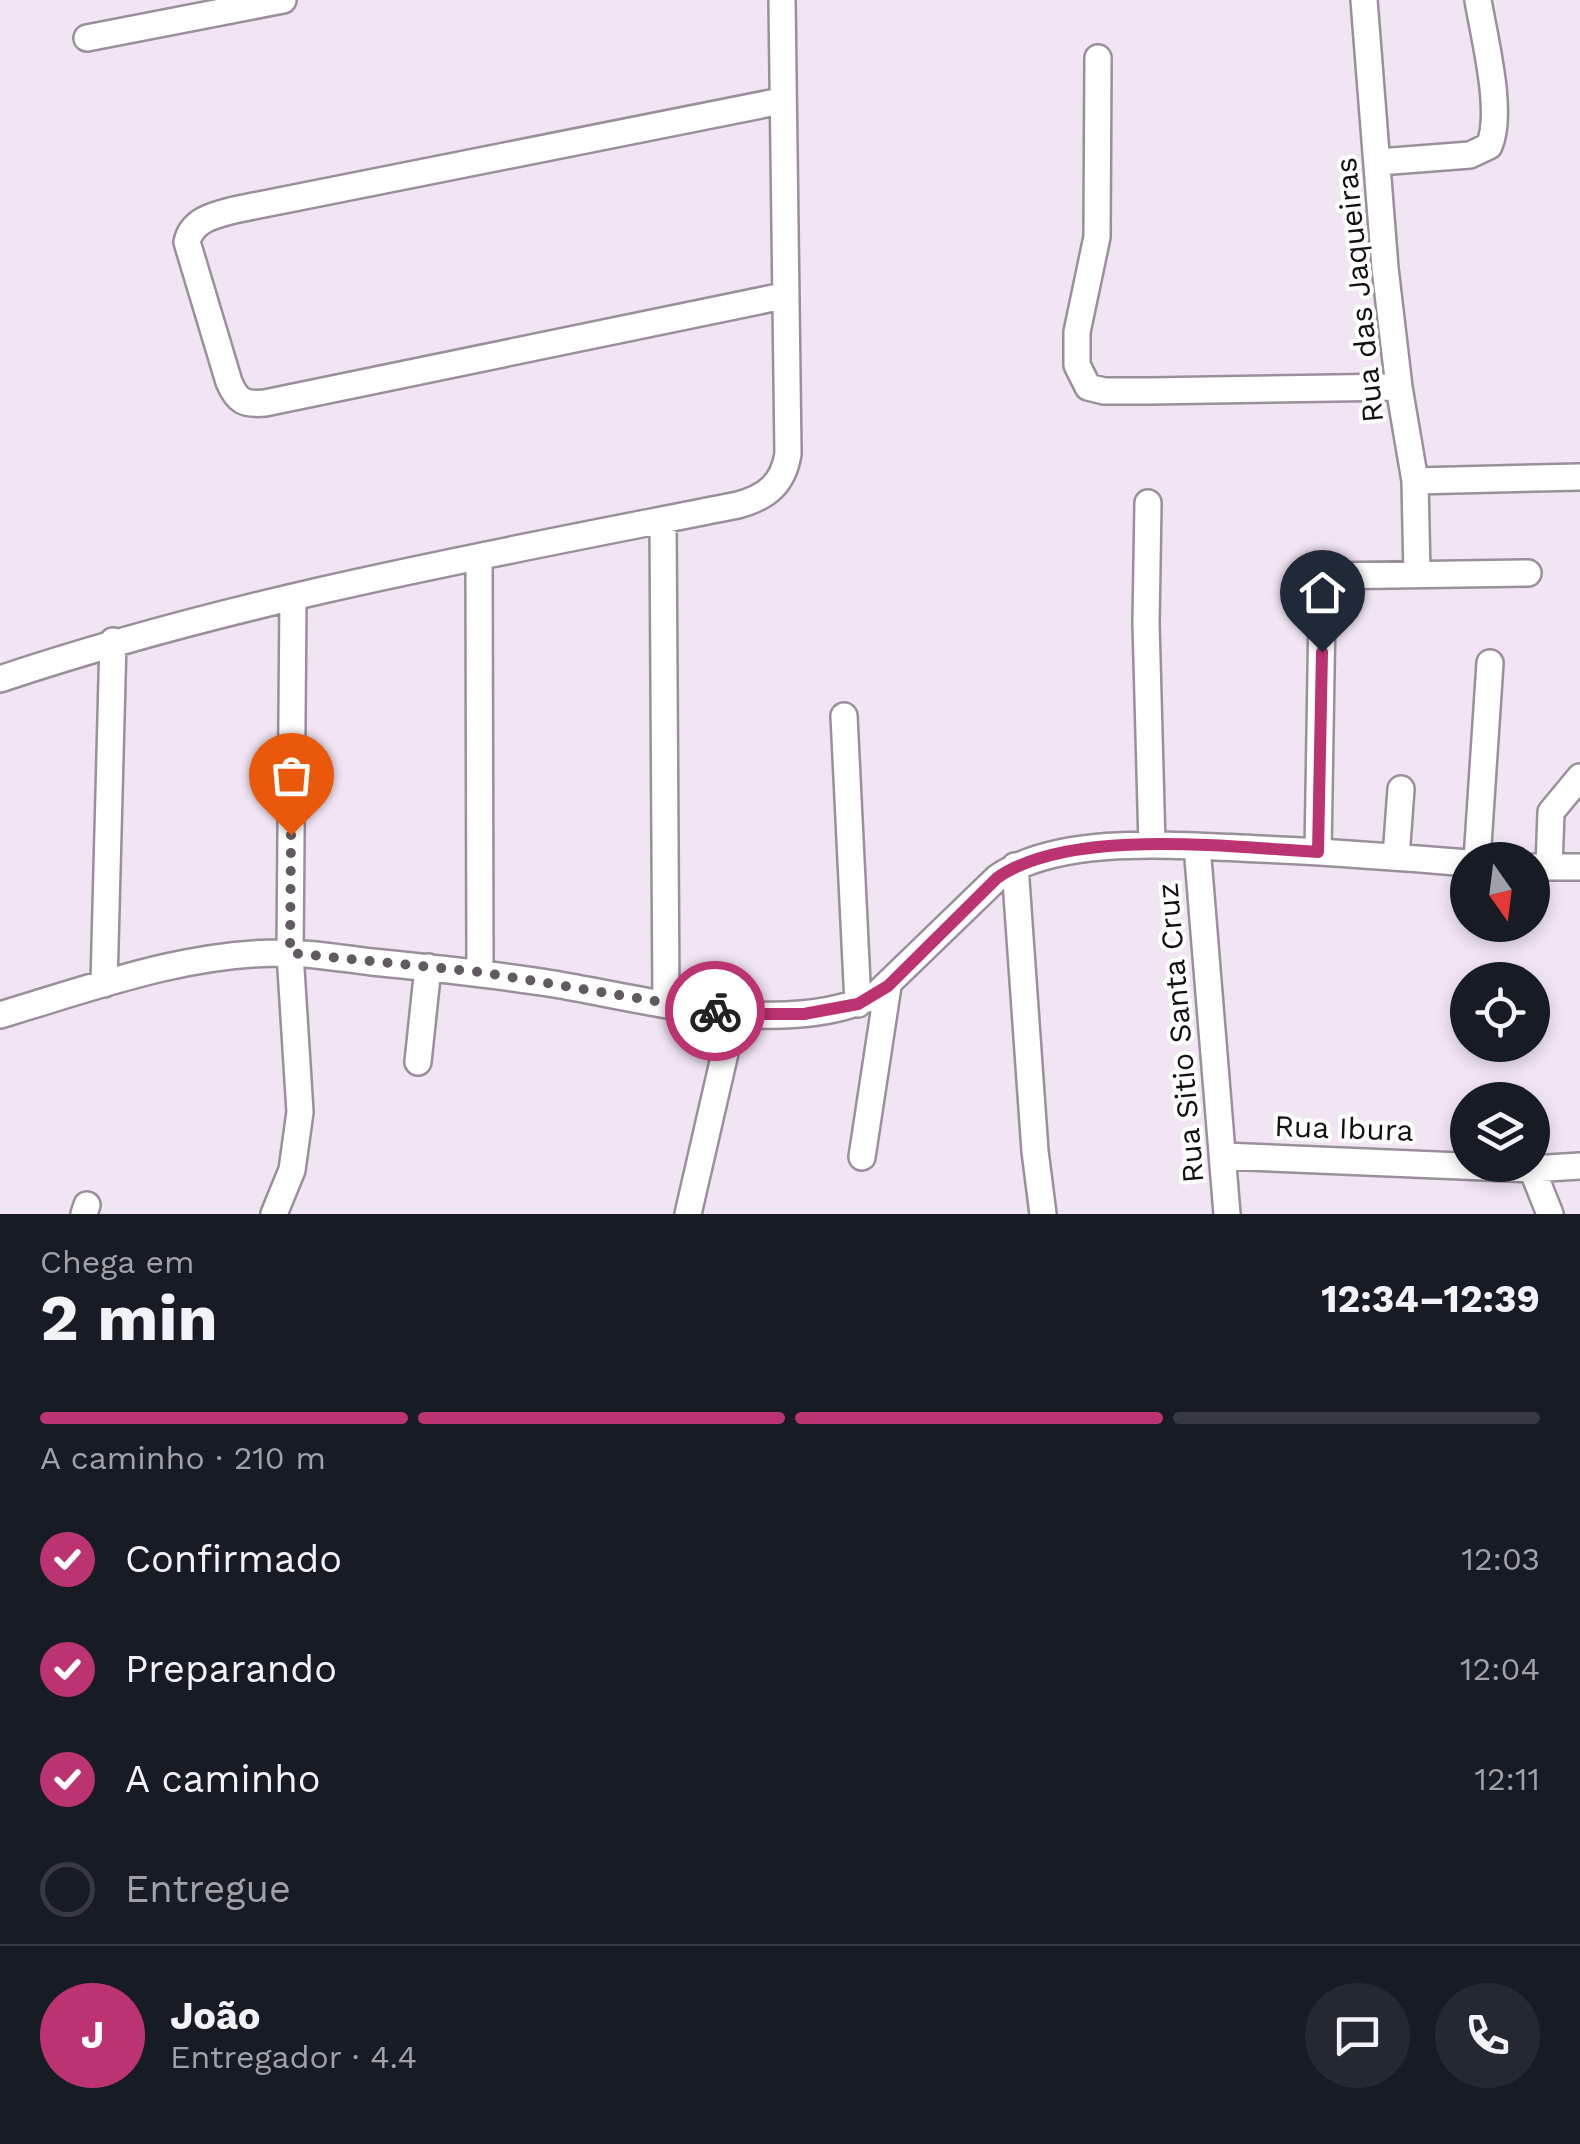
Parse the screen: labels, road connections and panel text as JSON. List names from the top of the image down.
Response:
{
  "streets": {
    "street": ["Rua das Jaqueiras", "Rua Sitio Santa Cruz", "Rua Ibura"]
  },
  "crossings": [
    ["Rua Sitio Santa Cruz", "Rua Ibura"]
  ],
  "north": "bottom",
  "page": {
    "heading": ["2 min", "Chega em", "12:34–12:39"],
    "panel": ["João", "Entregador · 4.4"],
    "bar": "A caminho · 210 m",
    "list": [
      ["Confirmado", "12:03"],
      ["Preparando", "12:04"],
      ["A caminho", "12:11"],
      "Entregue"
    ],
    "round": "J"
  }
}
